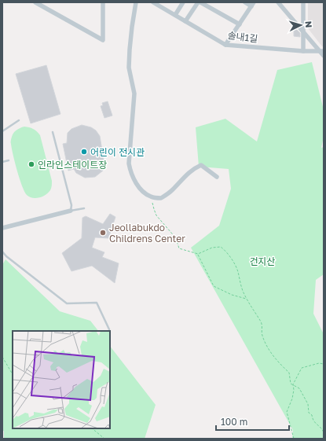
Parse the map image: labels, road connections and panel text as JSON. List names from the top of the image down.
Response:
{
  "streets": {
    "street": ["솔내1길"]
  },
  "parks": ["건지산"],
  "places": ["어린이 전시관", "인라인스테이트장", "Jeollabukdo Childrens Center"],
  "scale_bar": "100 m",
  "north": "right"
}
